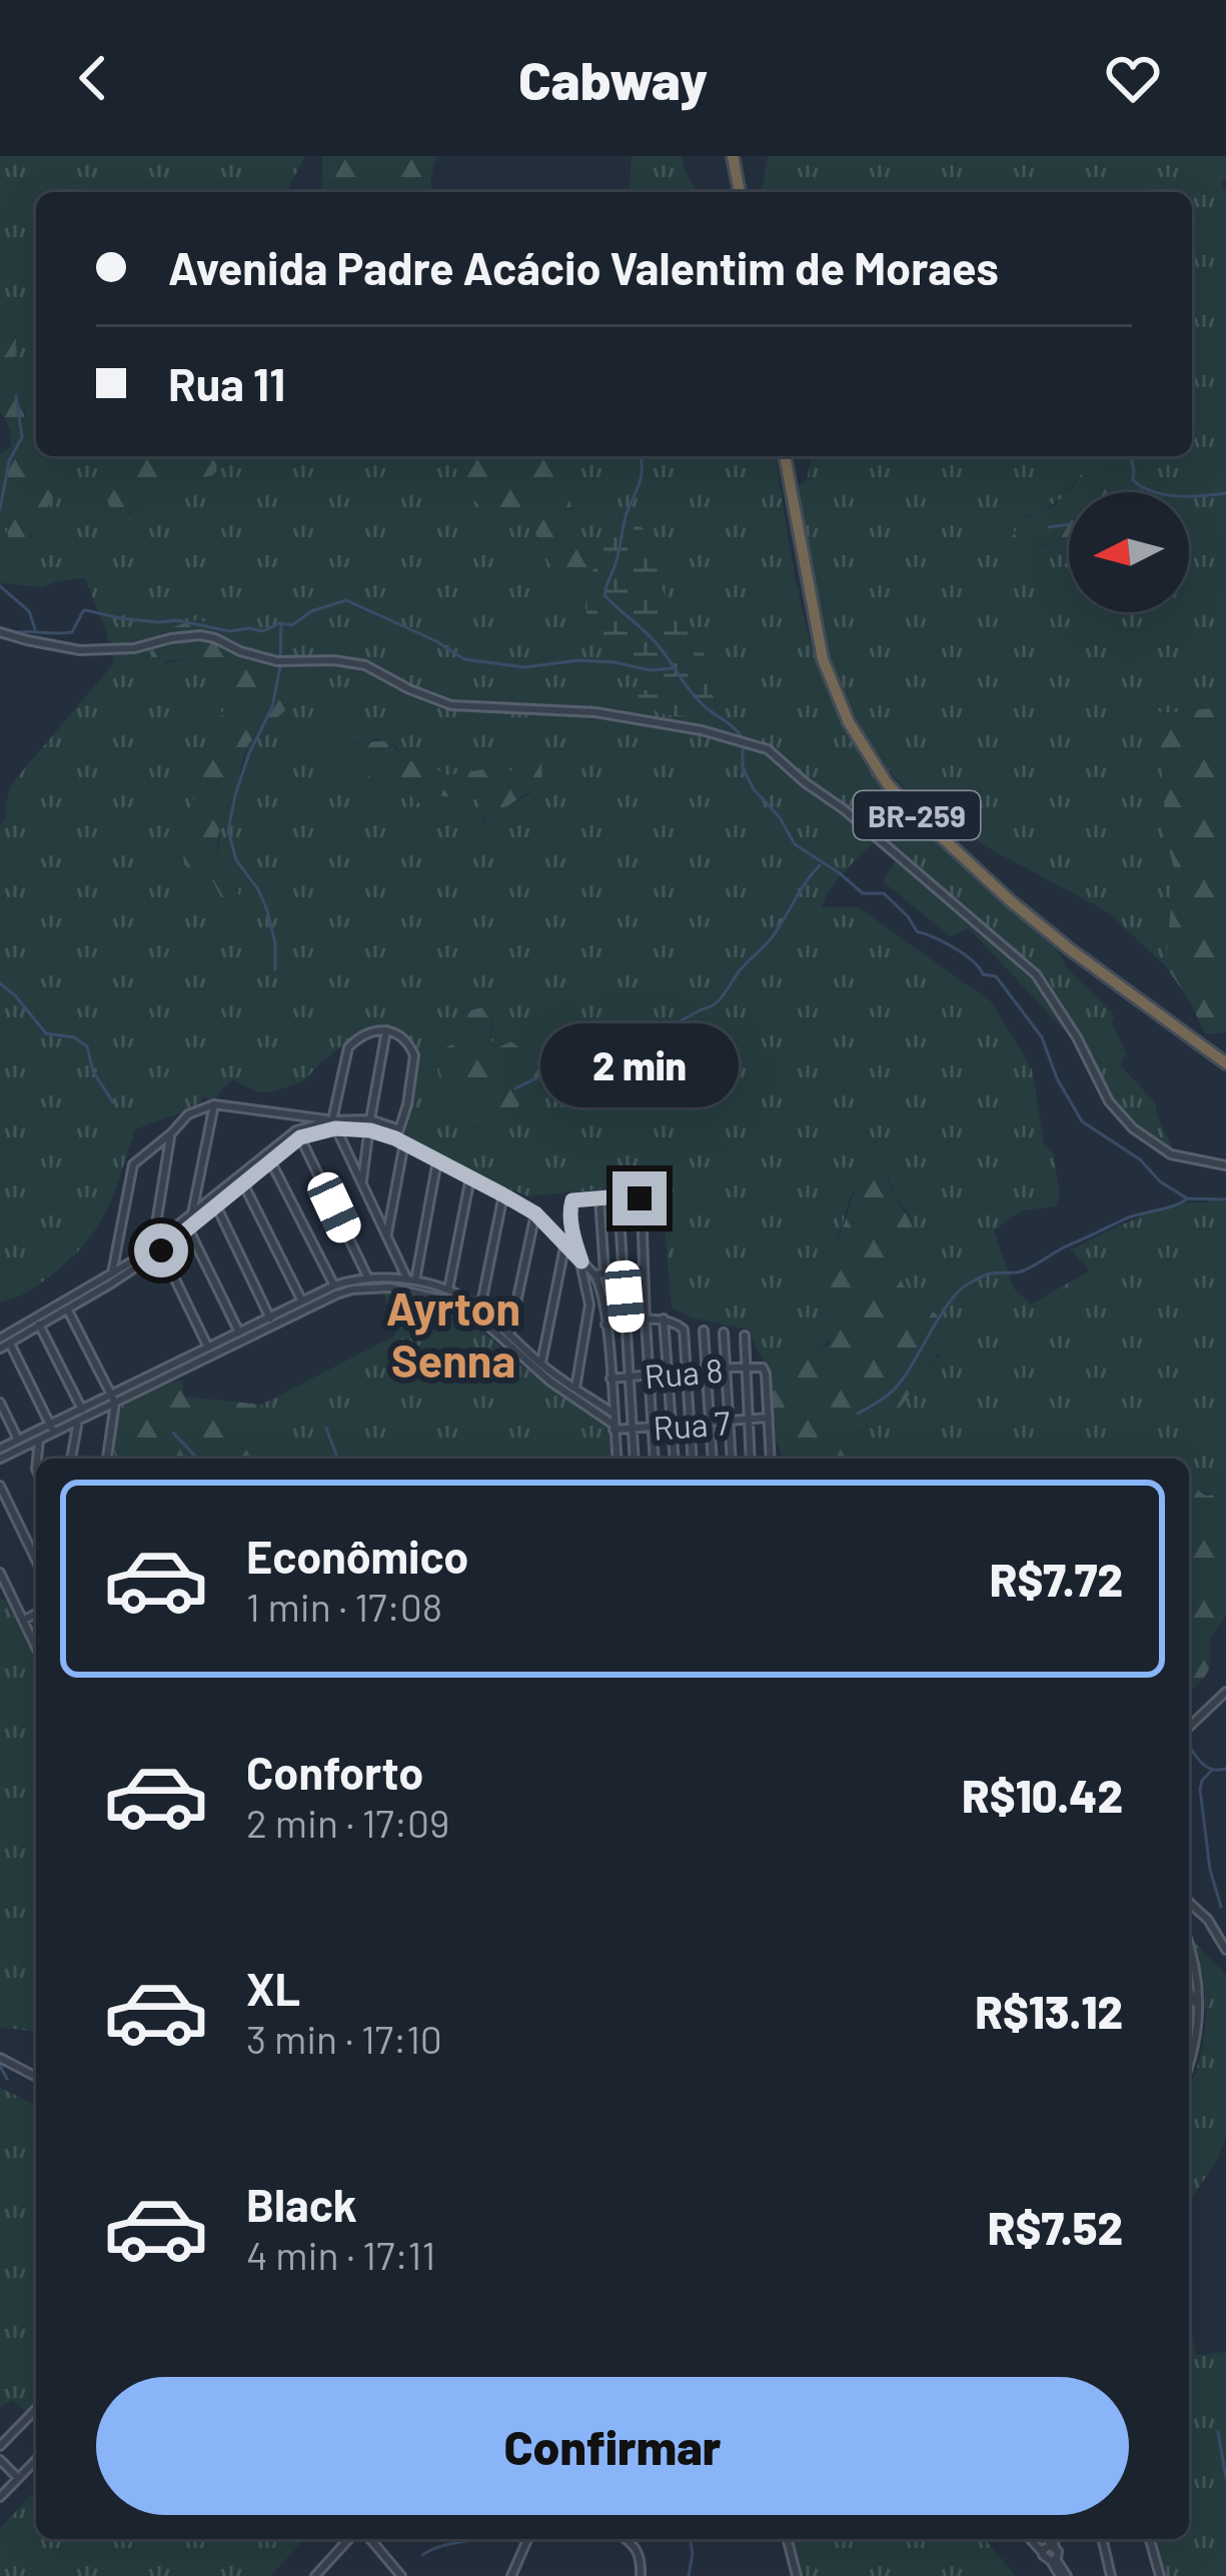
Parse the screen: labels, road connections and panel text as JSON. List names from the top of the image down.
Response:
{
  "streets": {
    "highway": ["BR-259"],
    "street": ["Rua 8", "Rua 7"]
  },
  "crossings": [
    ["Rua 8", "Rua 7"]
  ],
  "districts": ["Ayrton Senna"],
  "north": "left",
  "page": {
    "header": "Cabway",
    "banner": ["Avenida Padre Acácio Valentim de Moraes", "Rua 11"],
    "bubble": "2 min",
    "list": [
      {
        "name": "Econômico",
        "note": "1 min · 17:08",
        "value": "R$7.72"
      },
      {
        "name": "Conforto",
        "note": "2 min · 17:09",
        "value": "R$10.42"
      },
      {
        "name": "XL",
        "note": "3 min · 17:10",
        "value": "R$13.12"
      },
      {
        "name": "Black",
        "note": "4 min · 17:11",
        "value": "R$7.52"
      }
    ],
    "buttons": "Confirmar"
  }
}
